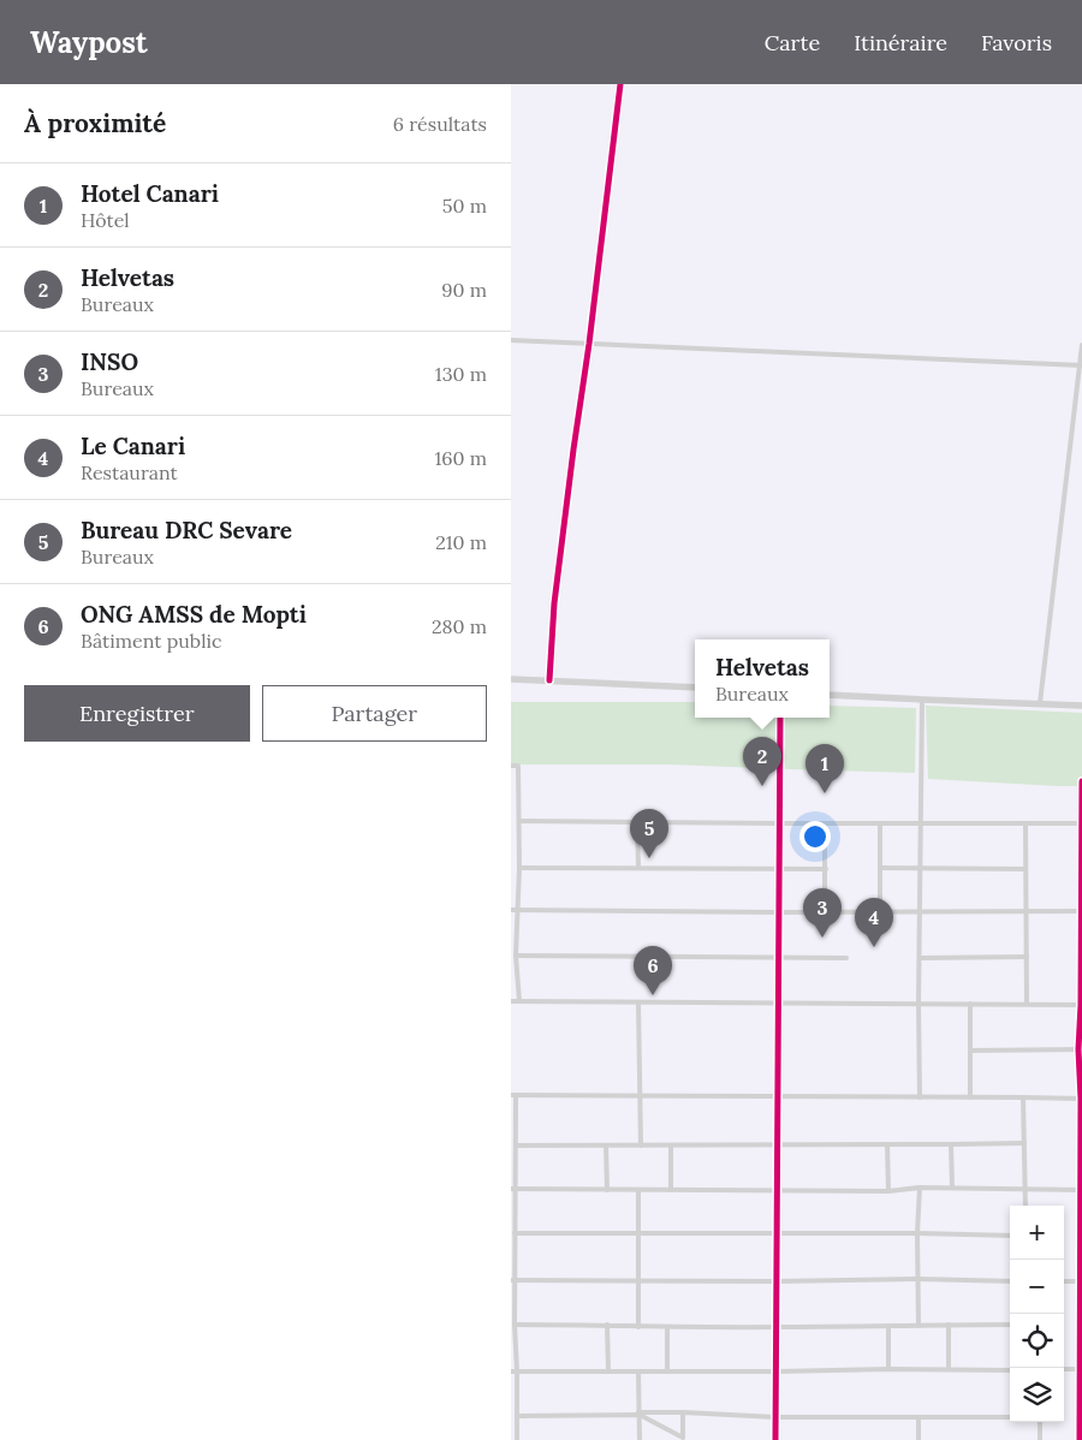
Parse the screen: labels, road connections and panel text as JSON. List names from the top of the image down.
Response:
{
  "page": {
    "header": "Waypost",
    "nav": ["Carte", "Itinéraire", "Favoris"],
    "heading": ["À proximité", "6 résultats"],
    "list": [
      {
        "mark": "1",
        "name": "Hotel Canari",
        "note": "Hôtel",
        "value": "50 m"
      },
      {
        "mark": "2",
        "name": "Helvetas",
        "note": "Bureaux",
        "value": "90 m"
      },
      {
        "mark": "3",
        "name": "INSO",
        "note": "Bureaux",
        "value": "130 m"
      },
      {
        "mark": "4",
        "name": "Le Canari",
        "note": "Restaurant",
        "value": "160 m"
      },
      {
        "mark": "5",
        "name": "Bureau DRC Sevare",
        "note": "Bureaux",
        "value": "210 m"
      },
      {
        "mark": "6",
        "name": "ONG AMSS de Mopti",
        "note": "Bâtiment public",
        "value": "280 m"
      }
    ],
    "popup": ["Helvetas", "Bureaux"],
    "buttons": ["Enregistrer", "Partager"],
    "pins": [
      "2",
      "1",
      "5",
      "3",
      "4",
      "6"
    ],
    "map_buttons": ["+", "−"]
  }
}
